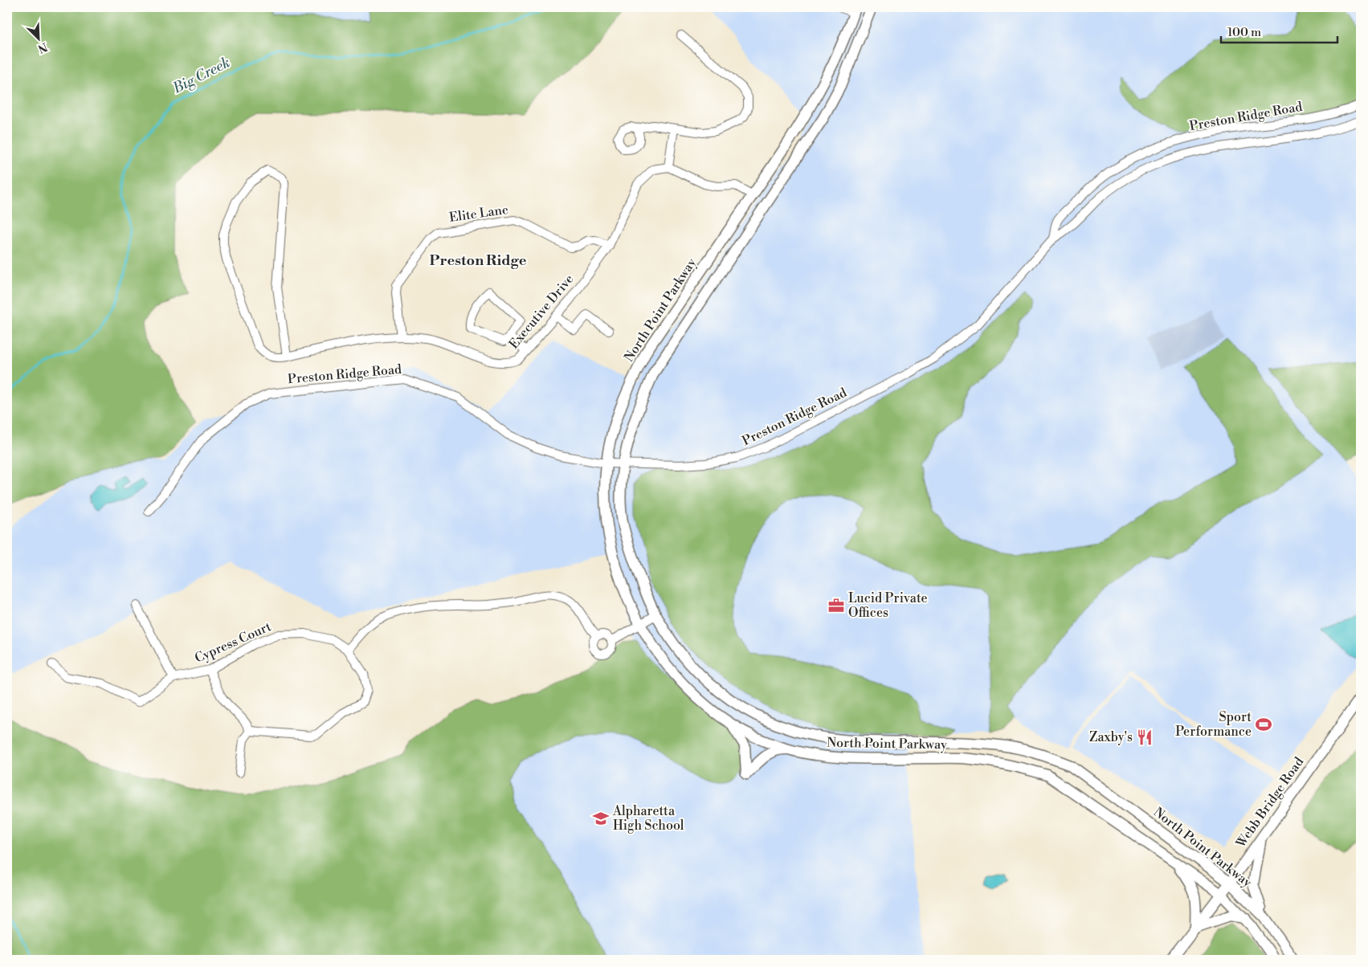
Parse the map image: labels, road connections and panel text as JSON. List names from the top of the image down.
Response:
{
  "streets": {
    "street": [
      "Preston Ridge Road",
      "Elite Lane",
      "North Point Parkway",
      "Executive Drive",
      "Cypress Court",
      "Webb Bridge Road"
    ]
  },
  "crossings": [
    ["Preston Ridge Road", "North Point Parkway"],
    ["Elite Lane", "Executive Drive"],
    ["North Point Parkway", "Webb Bridge Road"]
  ],
  "districts": ["Preston Ridge"],
  "water": ["Big Creek"],
  "places": {
    "office": ["Lucid Private Offices"],
    "sports": ["Sport Performance"],
    "restaurant": ["Zaxby's"],
    "school or university": ["Alpharetta High School"]
  },
  "scale_bar": "100 m",
  "north": "bottom right"
}
